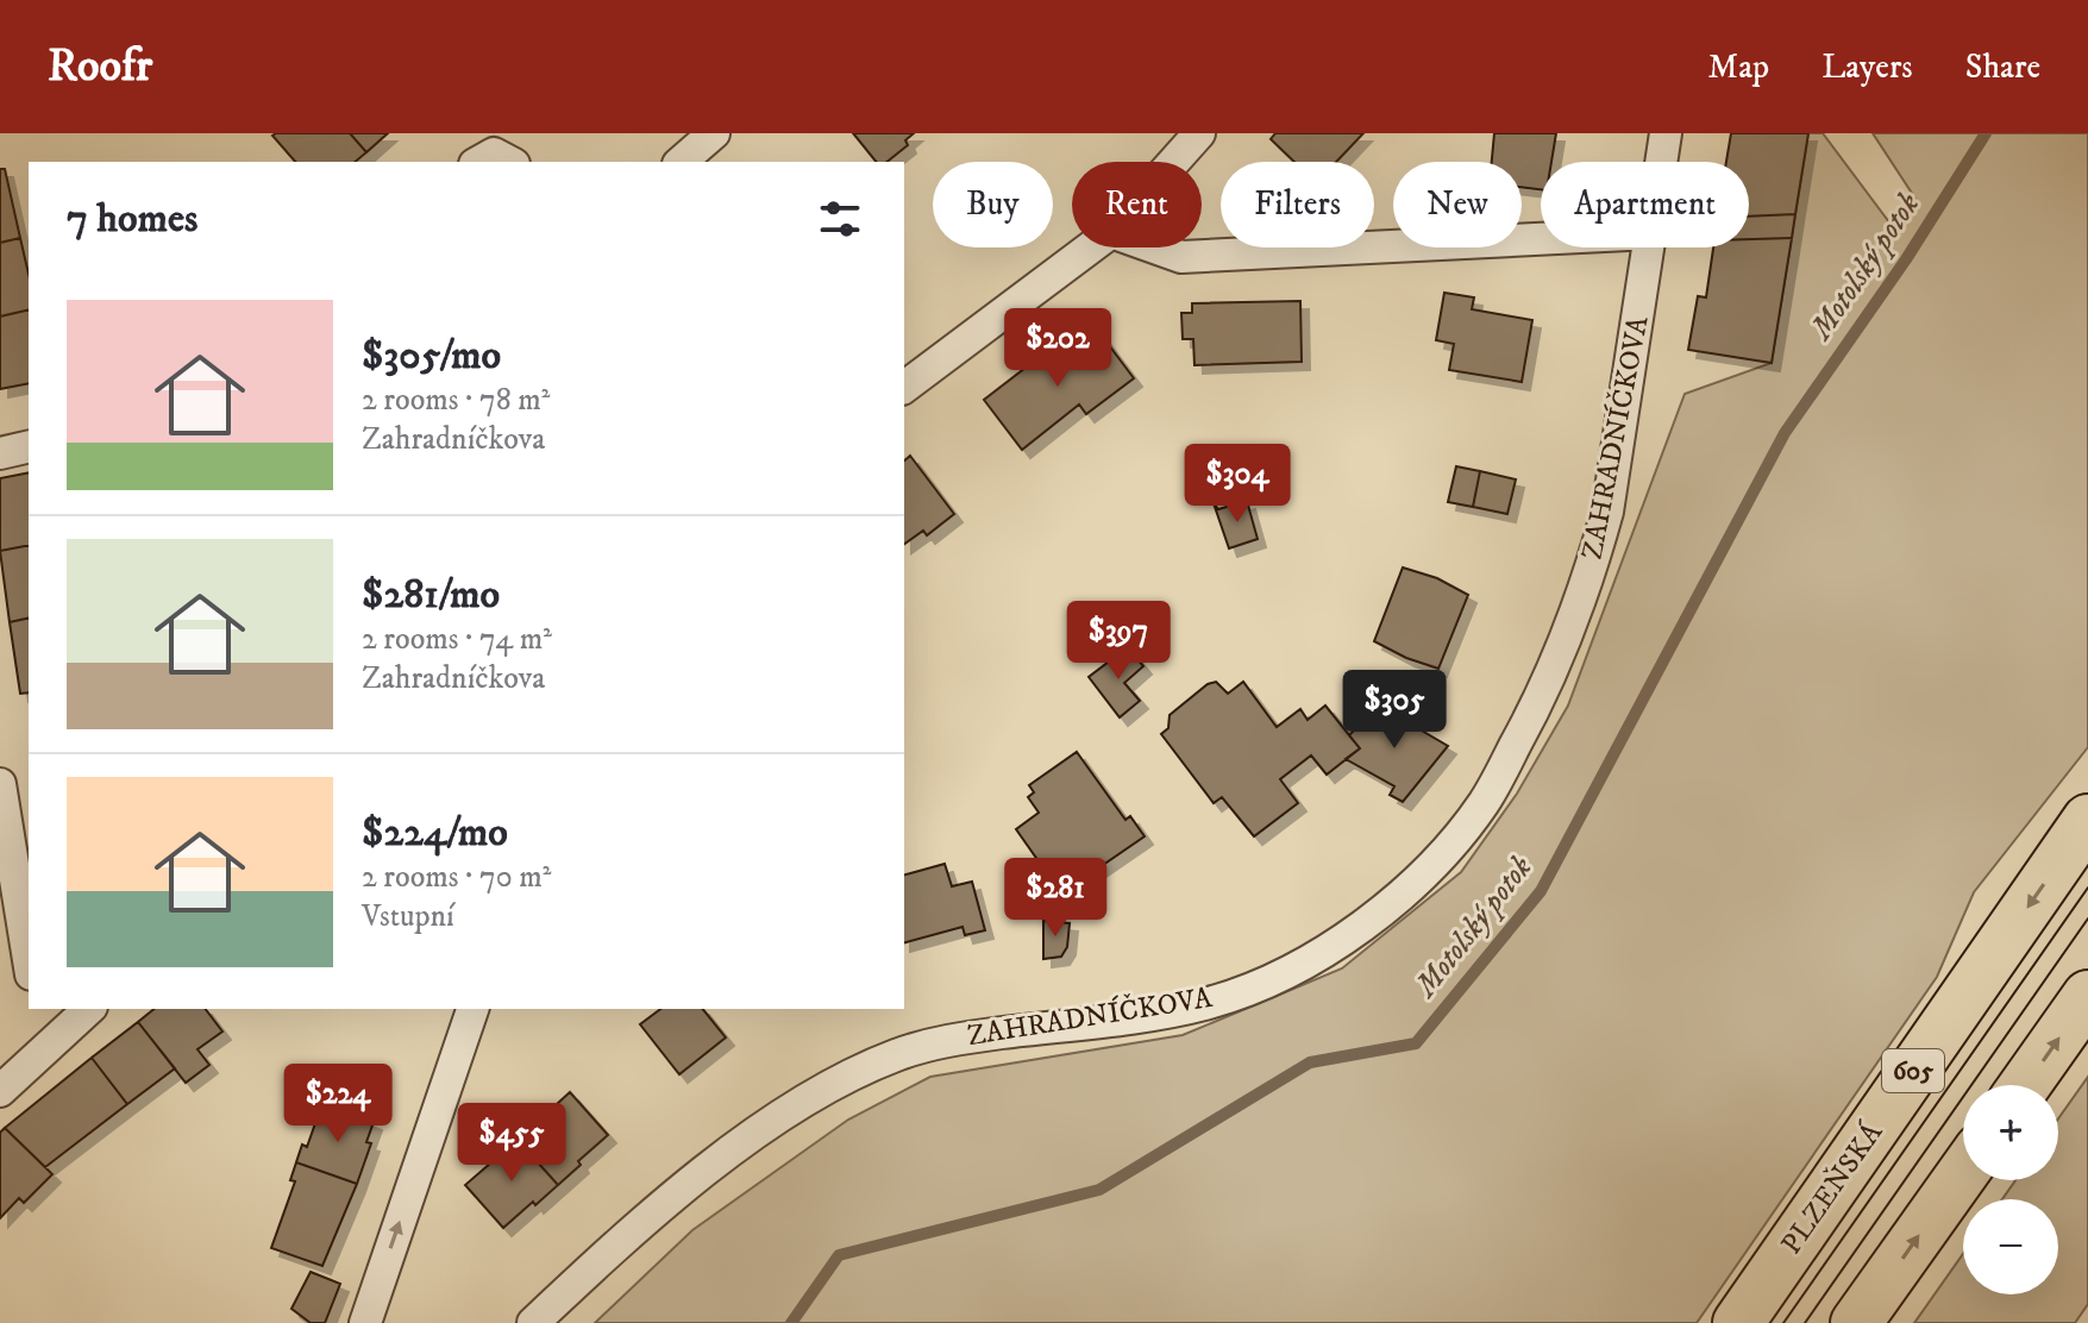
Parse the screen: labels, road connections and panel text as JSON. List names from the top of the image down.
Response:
{
  "streets": {
    "main road": ["605", "PLZEŇSKÁ"],
    "street": ["ZAHRADNÍČKOVA"]
  },
  "water": ["Motolský potok"],
  "page": {
    "header": "Roofr",
    "nav": ["Map", "Layers", "Share"],
    "chip": [
      "Buy",
      "Rent",
      "Filters",
      "New",
      "Apartment"
    ],
    "heading": "7 homes",
    "list": [
      {
        "name": "$305/mo",
        "note": "2 rooms · 78 m² · Zahradníčkova"
      },
      {
        "name": "$281/mo",
        "note": "2 rooms · 74 m² · Zahradníčkova"
      },
      {
        "name": "$224/mo",
        "note": "2 rooms · 70 m² · Vstupní"
      }
    ],
    "price": [
      "$202",
      "$304",
      "$397",
      "$305",
      "$281",
      "$224",
      "$455"
    ],
    "map_buttons": ["+", "−"]
  }
}
